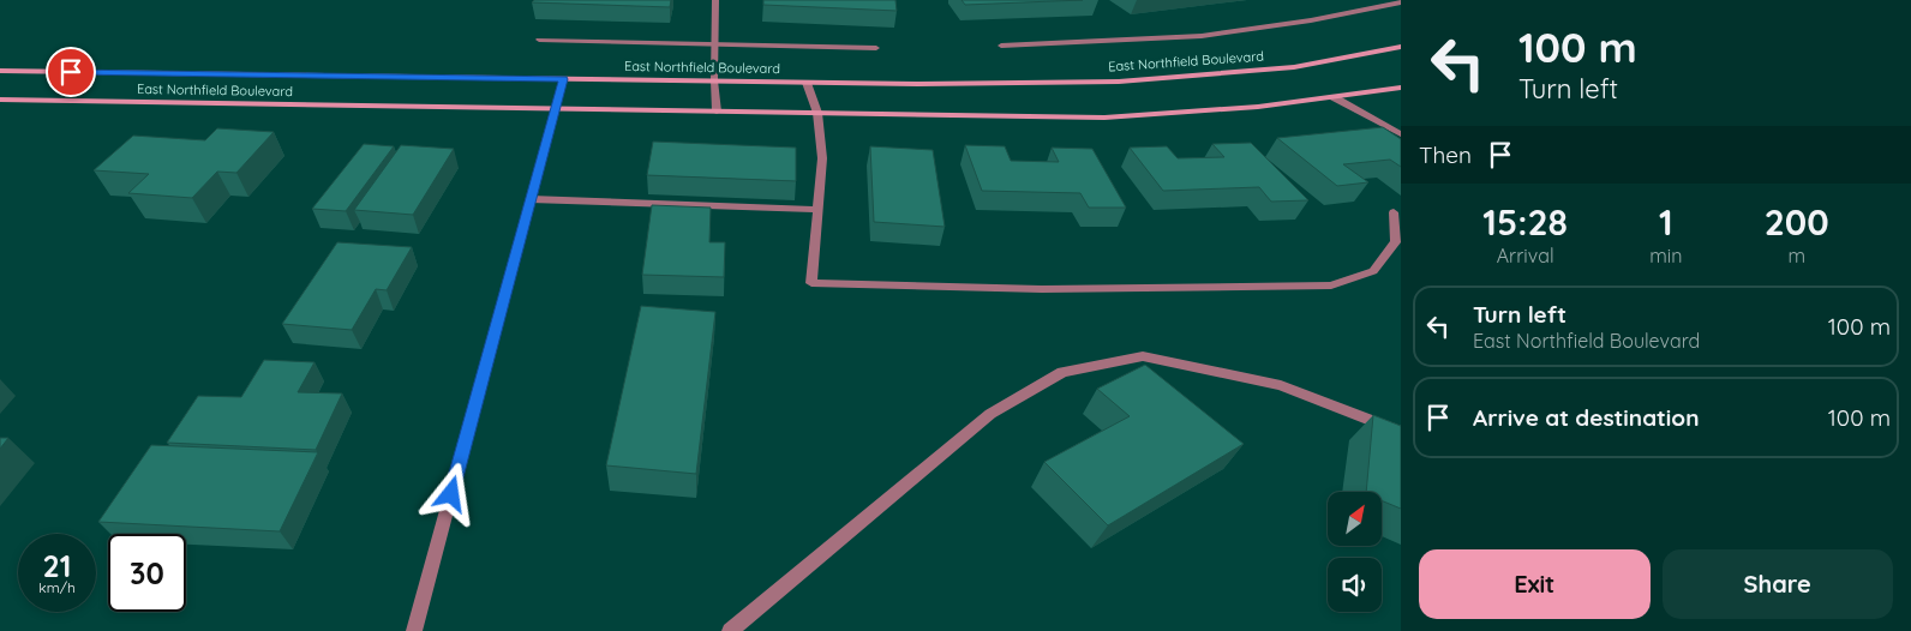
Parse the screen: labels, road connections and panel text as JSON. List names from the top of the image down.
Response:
{
  "streets": {
    "main road": ["East Northfield Boulevard"]
  },
  "north": "top right",
  "page": {
    "turn": ["100 m", "Turn left"],
    "then": "Then",
    "eta": [
      "15:28",
      "Arrival",
      "1",
      "min",
      "200",
      "m"
    ],
    "list": [
      {
        "name": "Turn left",
        "note": "East Northfield Boulevard",
        "value": "100 m"
      },
      {
        "name": "Arrive at destination",
        "value": "100 m"
      }
    ],
    "speed": "21 km/h",
    "limit": "30",
    "buttons": ["Exit", "Share"]
  }
}
